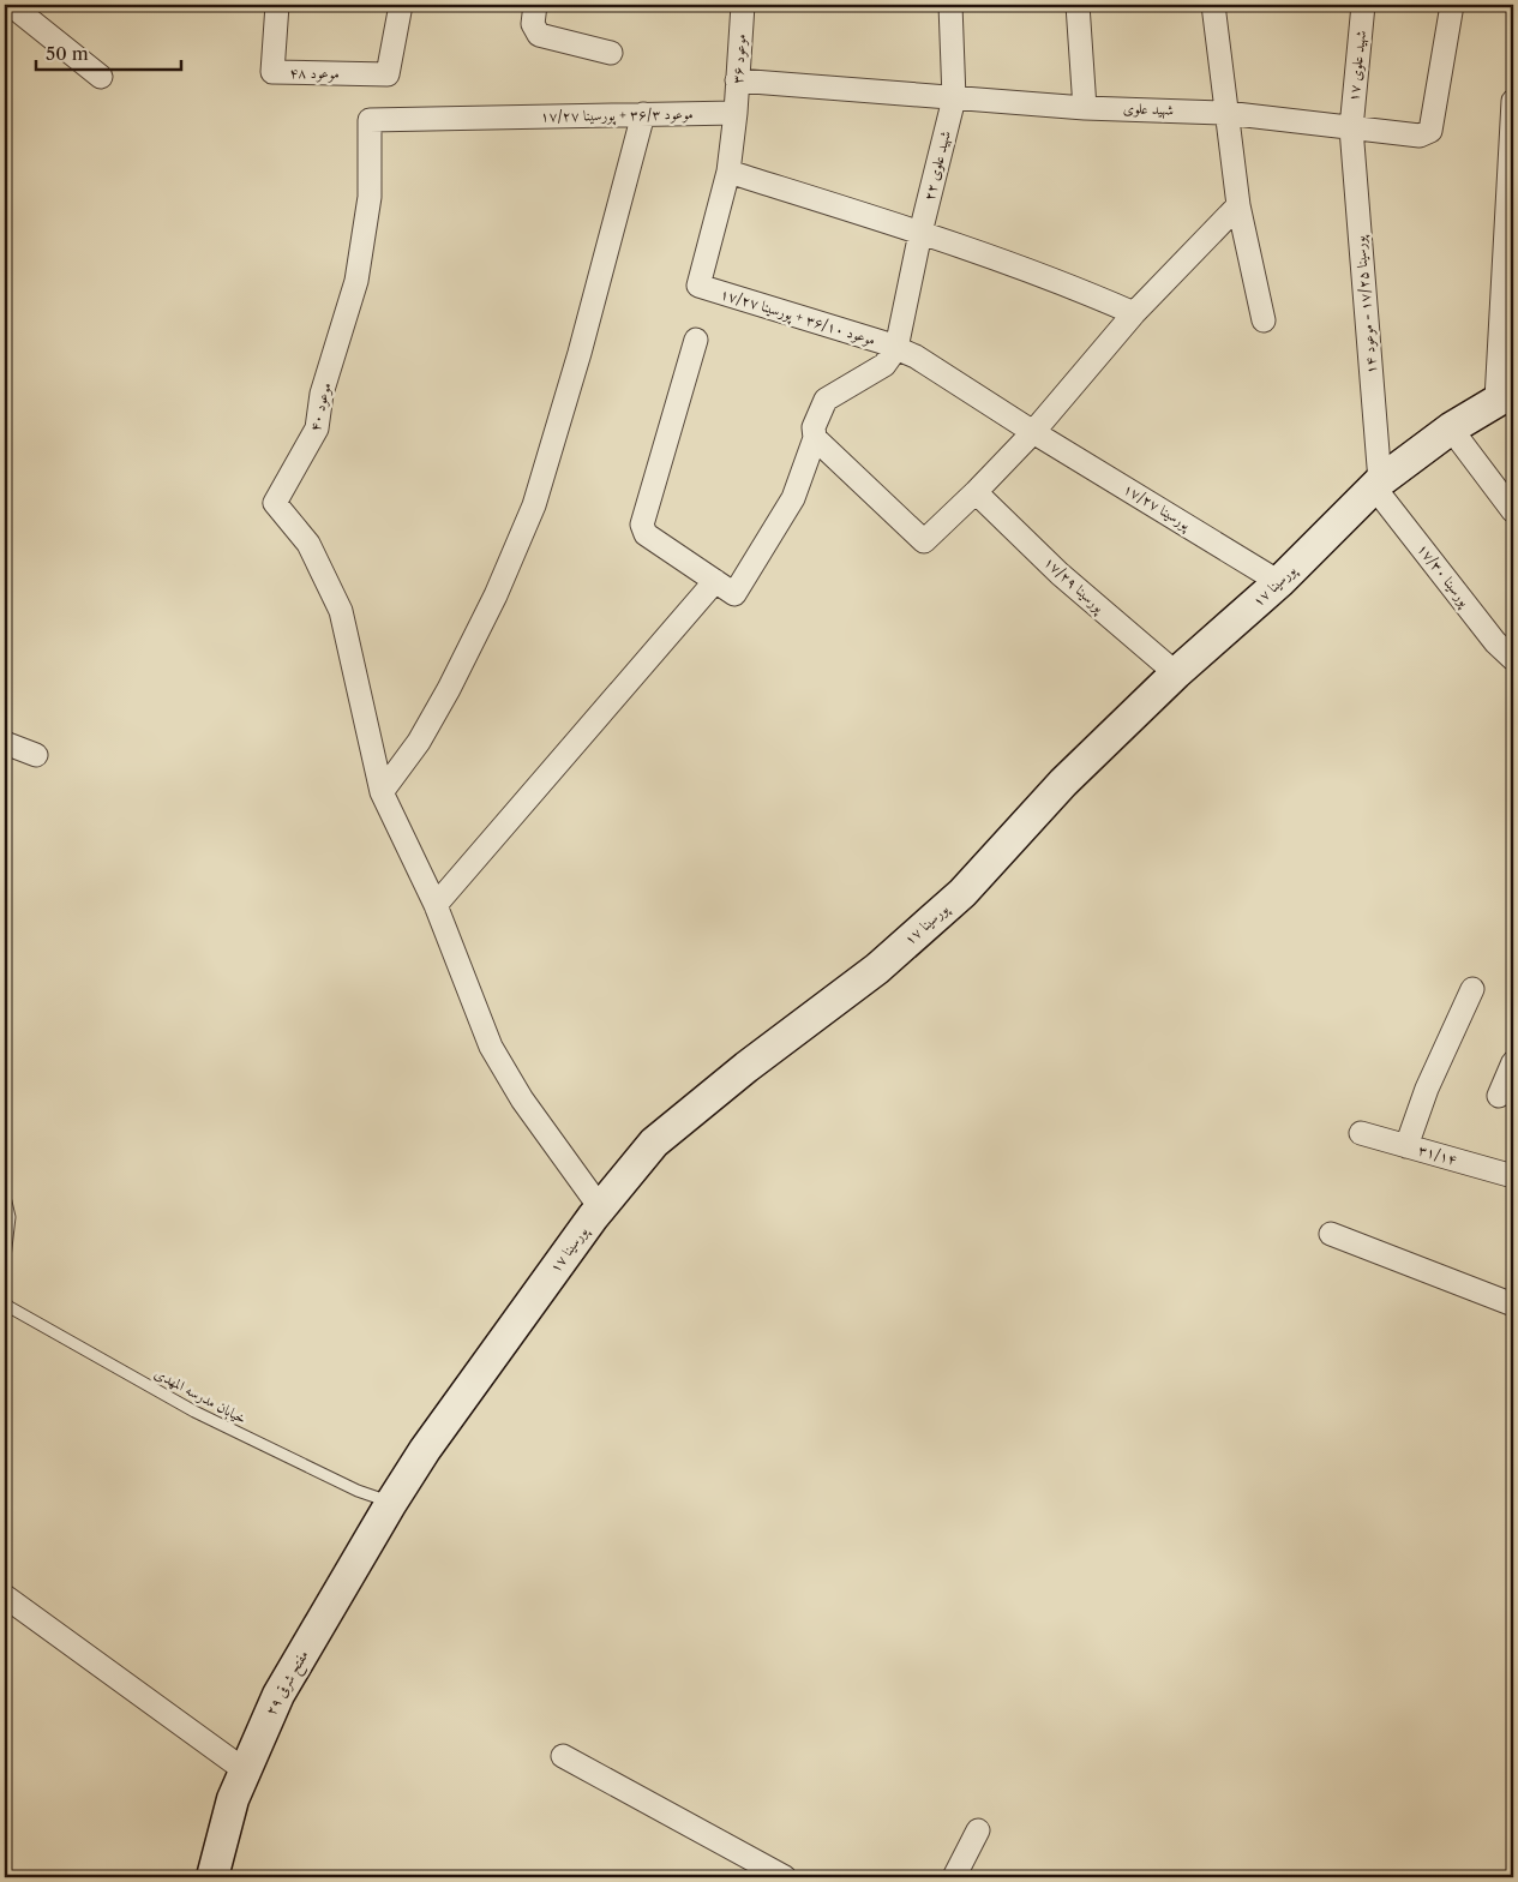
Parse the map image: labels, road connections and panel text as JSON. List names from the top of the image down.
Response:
{
  "streets": {
    "street": [
      "موعود ۳۶",
      "شهید علوی ۱۷",
      "موعود ۴۸",
      "شهید علوی",
      "موعود ۳۶/۳ + پورسینا ۱۷/۲۷",
      "شهید علوی ۲۲",
      "پورسینا ۱۷/۲۵ - موعود ۱۴",
      "موعود ۳۶/۱۰ + پورسینا ۱۷/۲۷",
      "موعود ۴۰",
      "پورسینا ۱۷/۲۷",
      "پورسینا ۱۷/۳۰",
      "پورسینا ۱۷/۲۹",
      "پورسینا ۱۷",
      "۳۱/۱۴",
      "مفتح شرقی ۲۹"
    ],
    "lane": ["خیابان مدرسه المهدی"]
  },
  "crossings": [
    ["موعود ۳۶", "شهید علوی"],
    ["موعود ۳۶", "موعود ۳۶/۳ + پورسینا ۱۷/۲۷"],
    ["موعود ۳۶", "موعود ۳۶/۱۰ + پورسینا ۱۷/۲۷"],
    ["شهید علوی ۱۷", "شهید علوی"],
    ["شهید علوی ۱۷", "پورسینا ۱۷/۲۵ - موعود ۱۴"],
    ["شهید علوی", "شهید علوی ۲۲"],
    ["شهید علوی", "پورسینا ۱۷/۲۵ - موعود ۱۴"],
    ["موعود ۳۶/۳ + پورسینا ۱۷/۲۷", "موعود ۴۰"],
    ["شهید علوی ۲۲", "موعود ۳۶/۱۰ + پورسینا ۱۷/۲۷"],
    ["پورسینا ۱۷/۲۵ - موعود ۱۴", "پورسینا ۱۷/۳۰"],
    ["پورسینا ۱۷/۲۵ - موعود ۱۴", "پورسینا ۱۷"],
    ["موعود ۳۶/۱۰ + پورسینا ۱۷/۲۷", "پورسینا ۱۷/۲۷"],
    ["پورسینا ۱۷/۲۷", "پورسینا ۱۷"],
    ["پورسینا ۱۷/۳۰", "پورسینا ۱۷"],
    ["پورسینا ۱۷/۲۹", "پورسینا ۱۷"],
    ["پورسینا ۱۷", "خیابان مدرسه المهدی"],
    ["پورسینا ۱۷", "مفتح شرقی ۲۹"],
    ["خیابان مدرسه المهدی", "مفتح شرقی ۲۹"]
  ],
  "scale_bar": "50 m"
}
